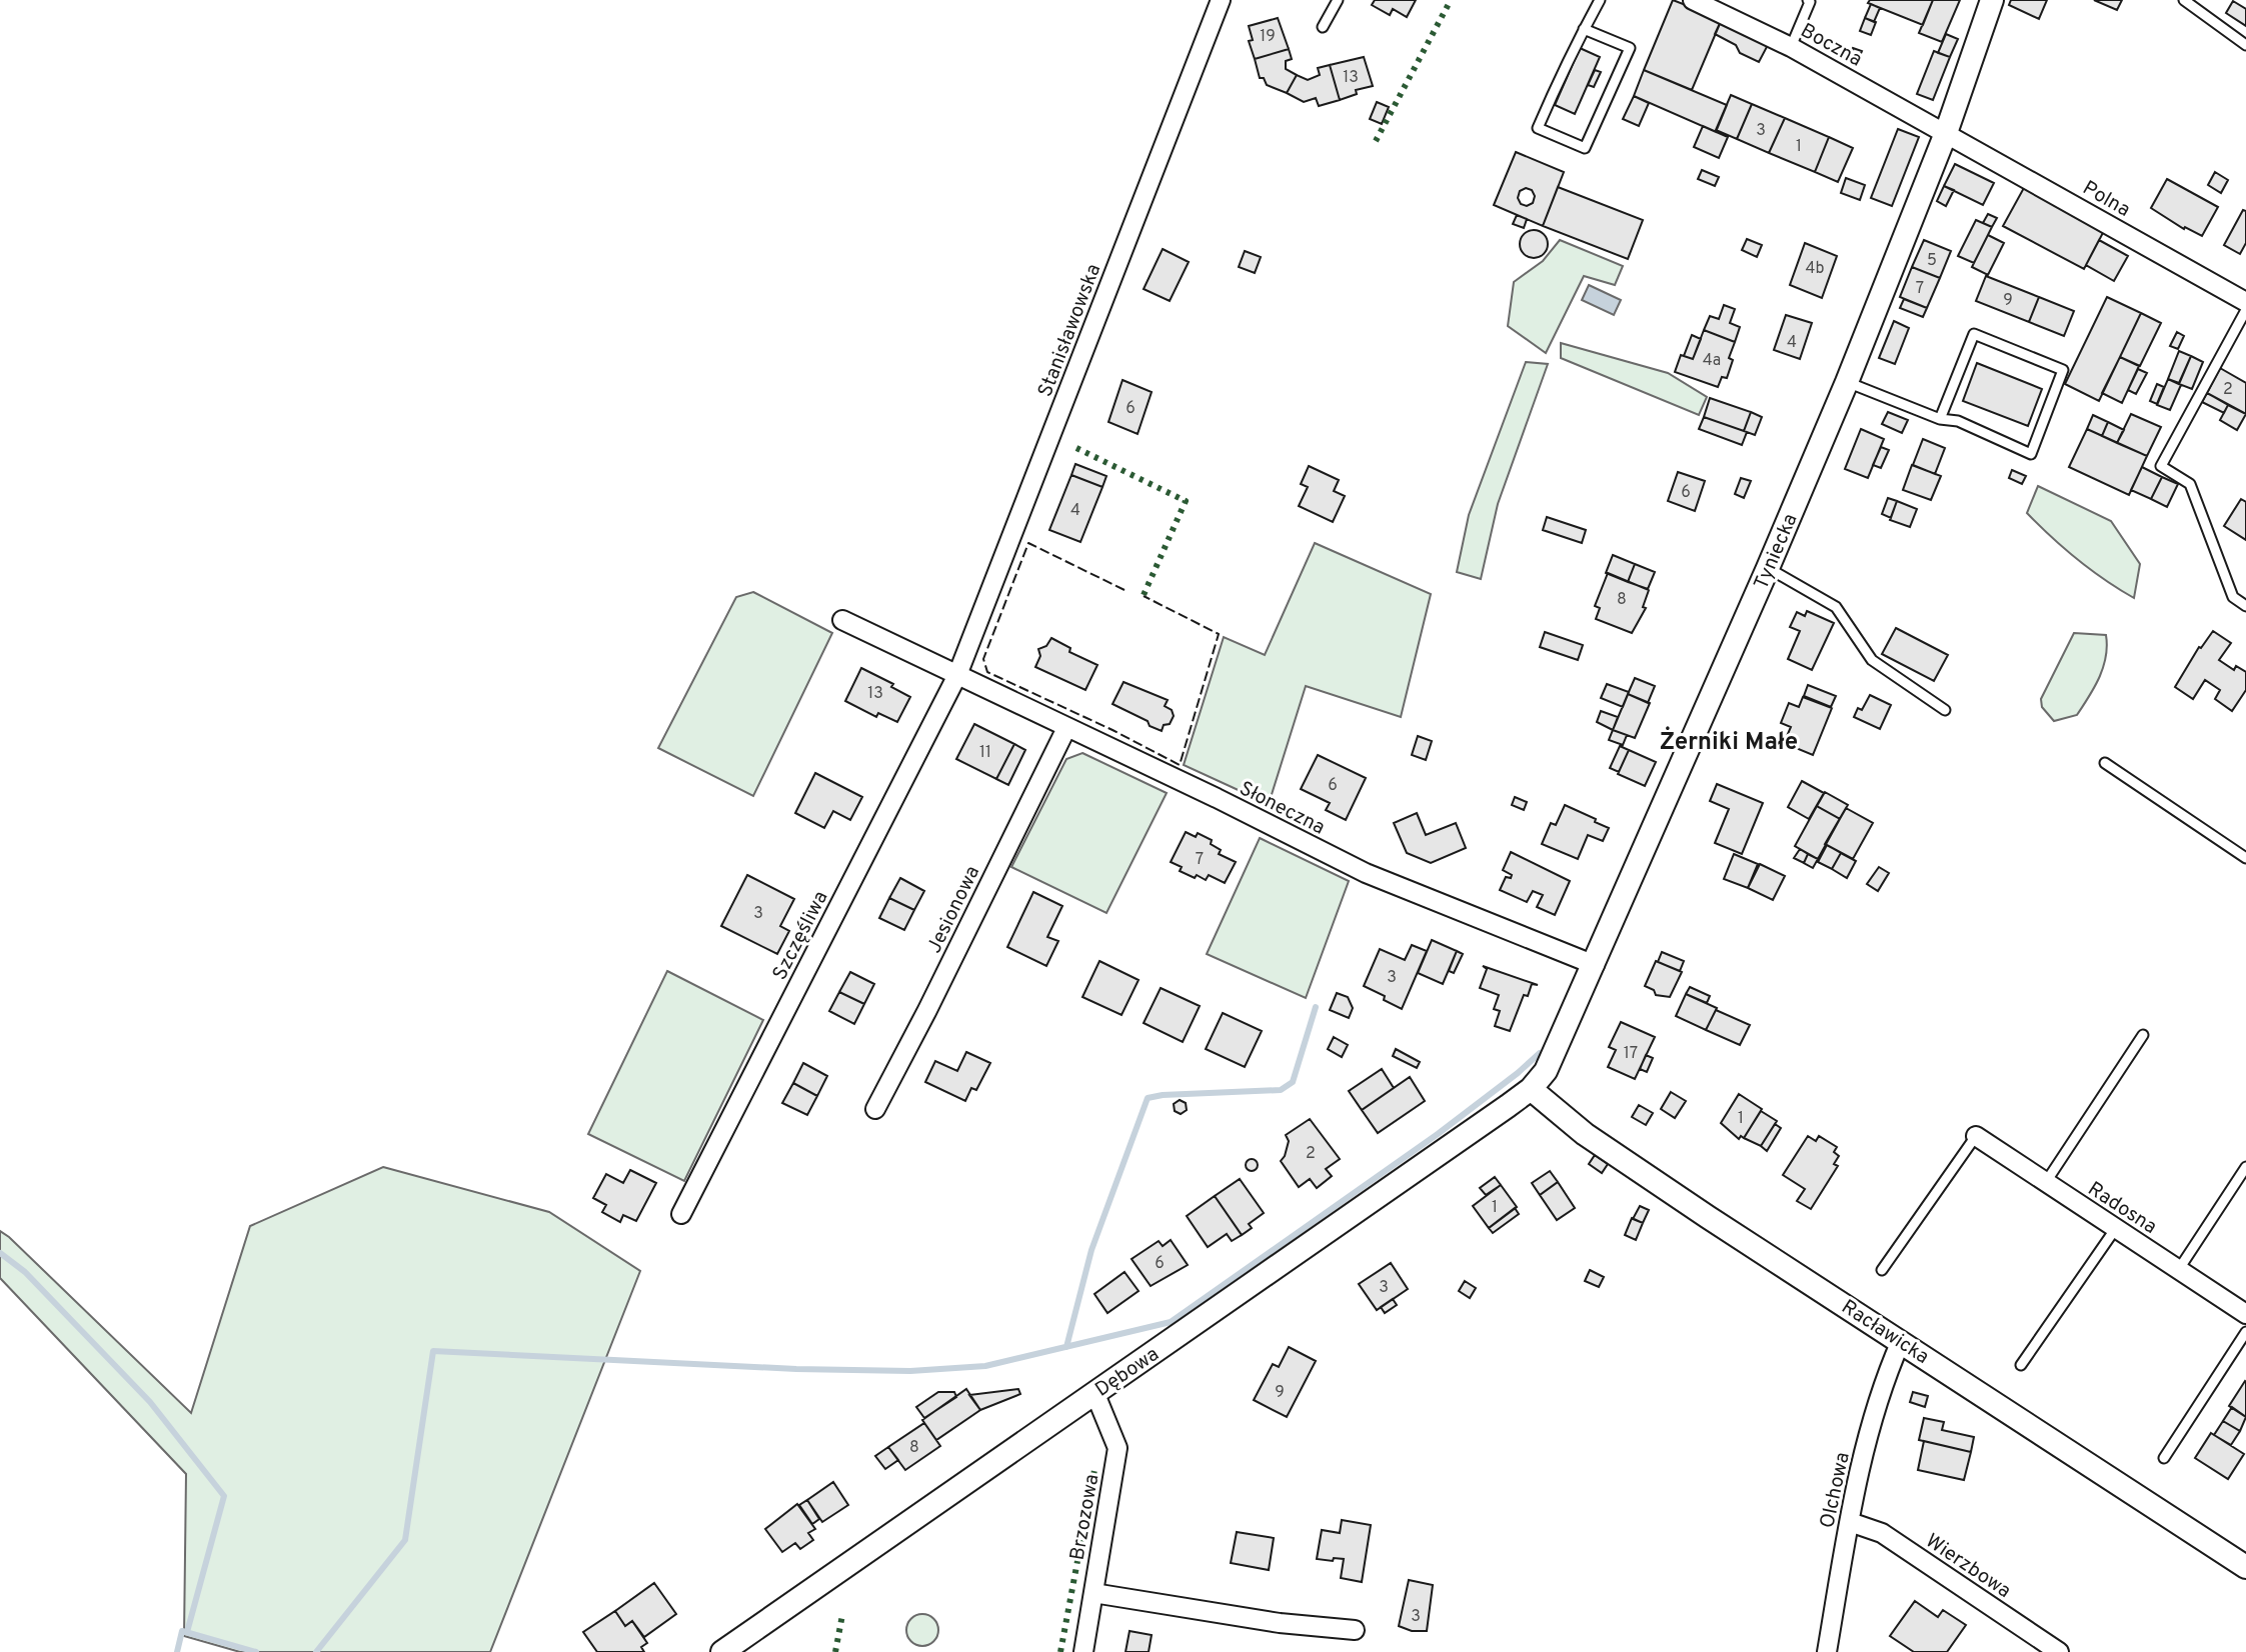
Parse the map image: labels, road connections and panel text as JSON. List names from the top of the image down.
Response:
{
  "streets": {
    "street": [
      "Boczna",
      "Polna",
      "Stanisławowska",
      "Tyniecka",
      "Słoneczna",
      "Jesionowa",
      "Szczęśliwa",
      "Radosna",
      "Racławicka",
      "Dębowa",
      "Olchowa",
      "Brzozowa",
      "Wierzbowa"
    ]
  },
  "crossings": [
    ["Boczna", "Polna"],
    ["Boczna", "Tyniecka"],
    ["Polna", "Tyniecka"],
    ["Stanisławowska", "Słoneczna"],
    ["Stanisławowska", "Szczęśliwa"],
    ["Tyniecka", "Słoneczna"],
    ["Tyniecka", "Racławicka"],
    ["Tyniecka", "Dębowa"],
    ["Słoneczna", "Jesionowa"],
    ["Słoneczna", "Szczęśliwa"],
    ["Racławicka", "Dębowa"],
    ["Racławicka", "Olchowa"],
    ["Dębowa", "Brzozowa"],
    ["Olchowa", "Wierzbowa"]
  ],
  "districts": ["Żerniki Małe"],
  "house_numbers": [
    "19",
    "13",
    "3",
    "1",
    "5",
    "4b",
    "7",
    "9",
    "4",
    "4a",
    "2",
    "6",
    "6",
    "4",
    "8",
    "13",
    "11",
    "6",
    "7",
    "3",
    "3",
    "17",
    "1",
    "2",
    "1",
    "6",
    "3",
    "9",
    "8",
    "3"
  ]
}
